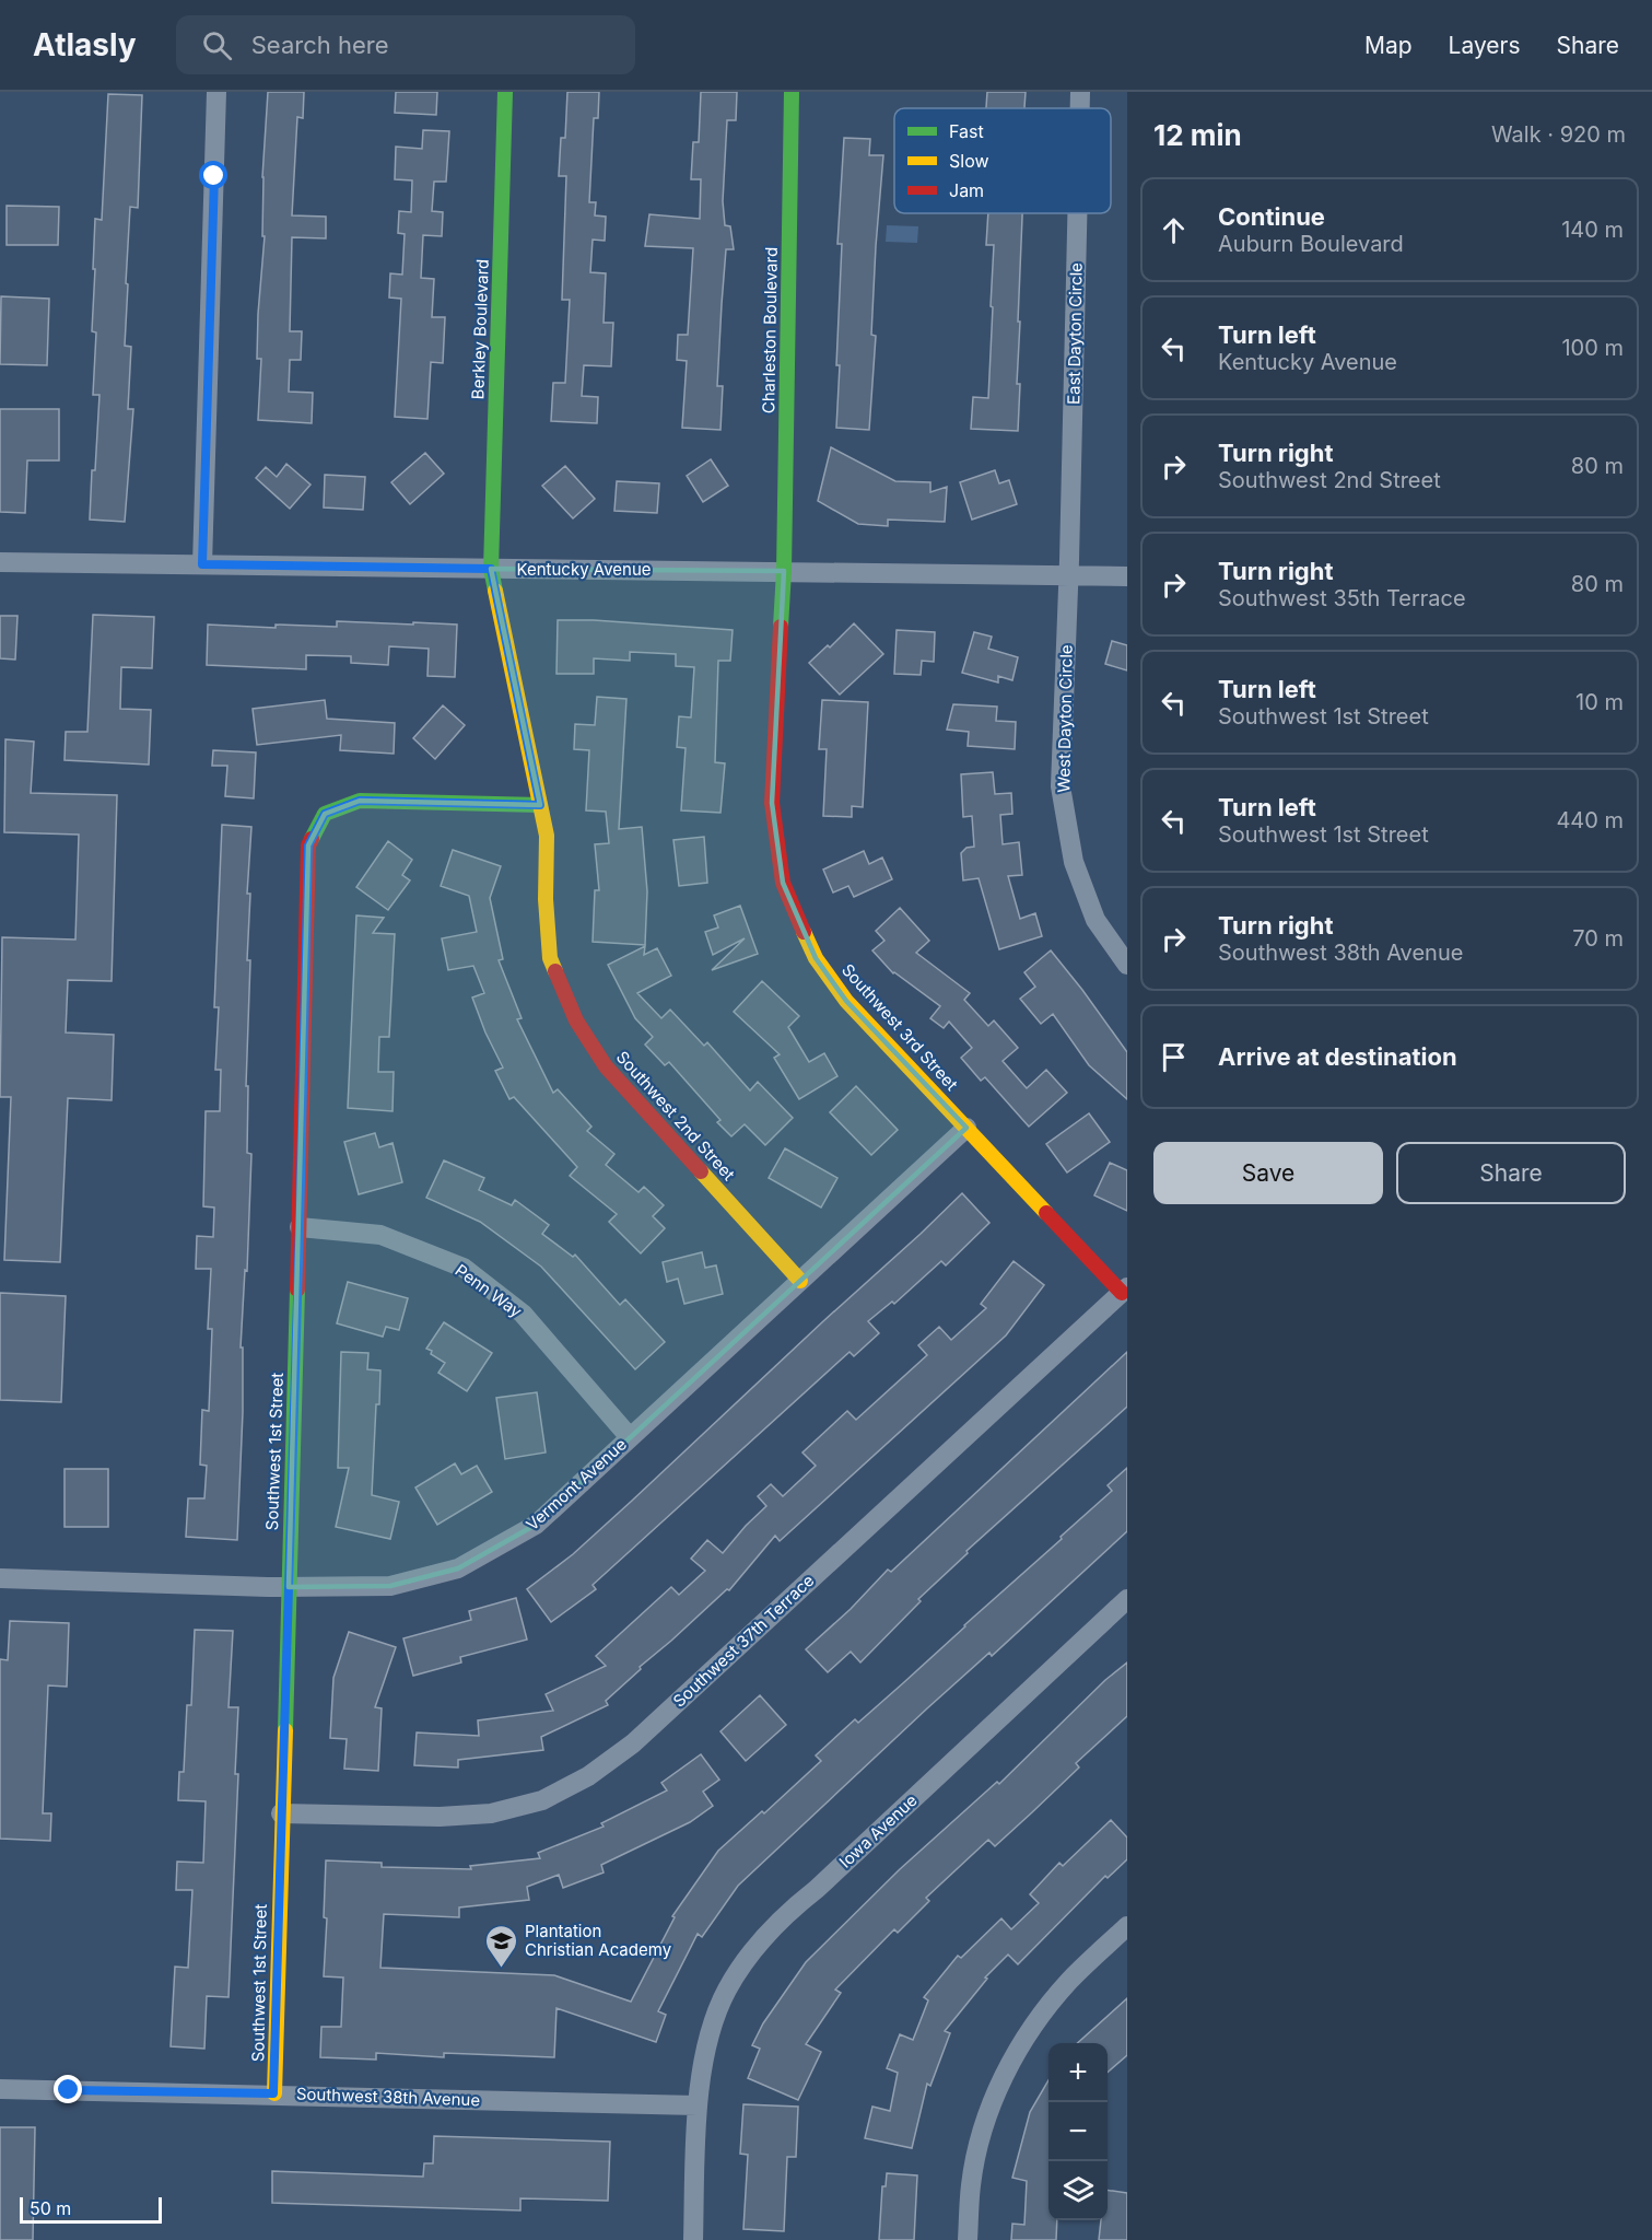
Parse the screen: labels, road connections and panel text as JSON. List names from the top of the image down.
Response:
{
  "streets": {
    "street": [
      "Berkley Boulevard",
      "Charleston Boulevard",
      "East Dayton Circle",
      "Kentucky Avenue",
      "West Dayton Circle",
      "Southwest 3rd Street",
      "Southwest 2nd Street",
      "Penn Way",
      "Southwest 1st Street",
      "Vermont Avenue",
      "Southwest 37th Terrace",
      "Iowa Avenue",
      "Southwest 38th Avenue"
    ]
  },
  "crossings": [
    ["Berkley Boulevard", "Kentucky Avenue"],
    ["Berkley Boulevard", "Southwest 2nd Street"],
    ["Charleston Boulevard", "Kentucky Avenue"],
    ["Charleston Boulevard", "Southwest 3rd Street"],
    ["East Dayton Circle", "Kentucky Avenue"],
    ["East Dayton Circle", "West Dayton Circle"],
    ["Kentucky Avenue", "West Dayton Circle"],
    ["Kentucky Avenue", "Southwest 3rd Street"],
    ["Kentucky Avenue", "Southwest 2nd Street"],
    ["Southwest 3rd Street", "Vermont Avenue"],
    ["Southwest 3rd Street", "Southwest 37th Terrace"],
    ["Southwest 2nd Street", "Southwest 1st Street"],
    ["Southwest 2nd Street", "Vermont Avenue"],
    ["Penn Way", "Southwest 1st Street"],
    ["Penn Way", "Vermont Avenue"],
    ["Southwest 1st Street", "Vermont Avenue"],
    ["Southwest 1st Street", "Southwest 37th Terrace"],
    ["Southwest 1st Street", "Southwest 38th Avenue"],
    ["Iowa Avenue", "Southwest 38th Avenue"]
  ],
  "places": {
    "school or university": ["Plantation Christian Academy"]
  },
  "legend": ["Fast", "Slow", "Jam"],
  "scale_bar": "50 m",
  "page": {
    "header": "Atlasly",
    "search": "Search here",
    "nav": ["Map", "Layers", "Share"],
    "heading": ["12 min", "Walk · 920 m"],
    "list": [
      ["Continue", "Auburn Boulevard", "140 m"],
      ["Turn left", "Kentucky Avenue", "100 m"],
      ["Turn right", "Southwest 2nd Street", "80 m"],
      ["Turn right", "Southwest 35th Terrace", "80 m"],
      ["Turn left", "Southwest 1st Street", "10 m"],
      ["Turn left", "Southwest 1st Street", "440 m"],
      ["Turn right", "Southwest 38th Avenue", "70 m"],
      "Arrive at destination"
    ],
    "buttons": ["Save", "Share"],
    "map_buttons": ["+", "−"],
    "scale": "50 m"
  }
}
